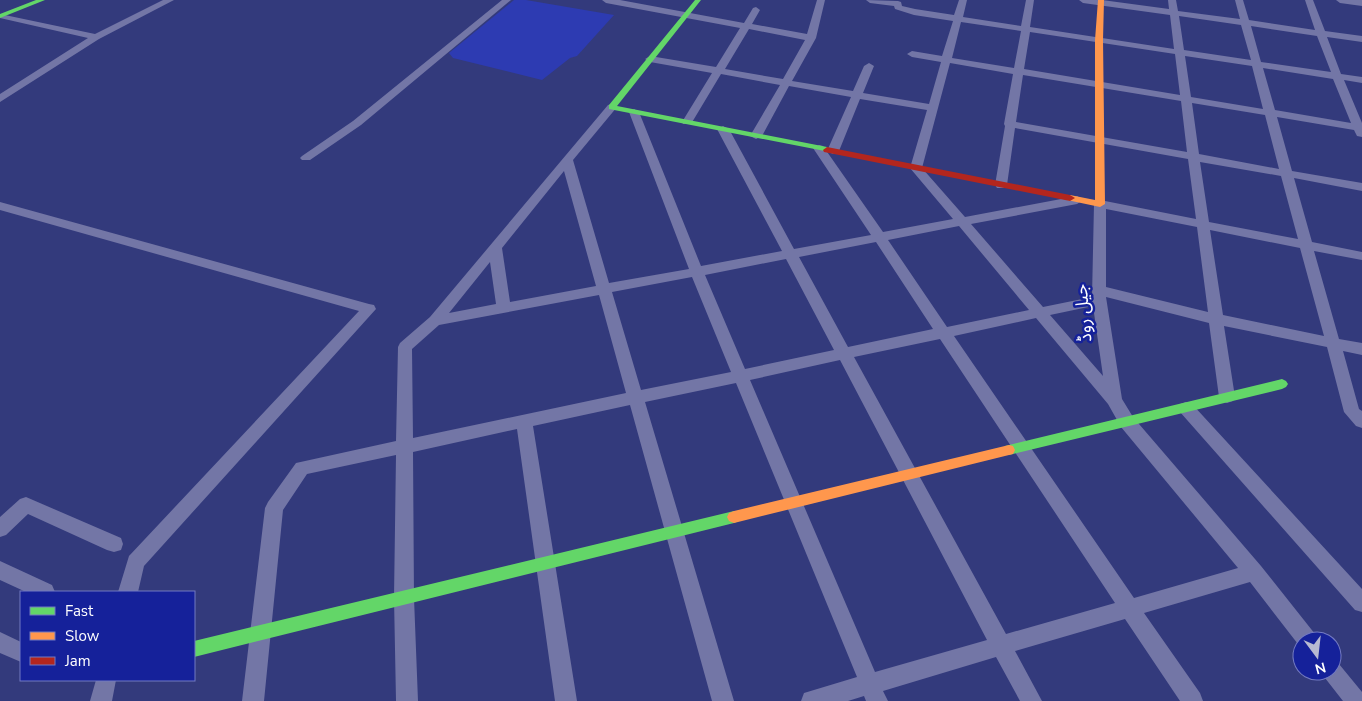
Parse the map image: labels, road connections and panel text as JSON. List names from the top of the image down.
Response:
{
  "streets": {
    "street": ["جیل روڈ"]
  },
  "legend": ["Fast", "Slow", "Jam"],
  "north": "bottom"
}
